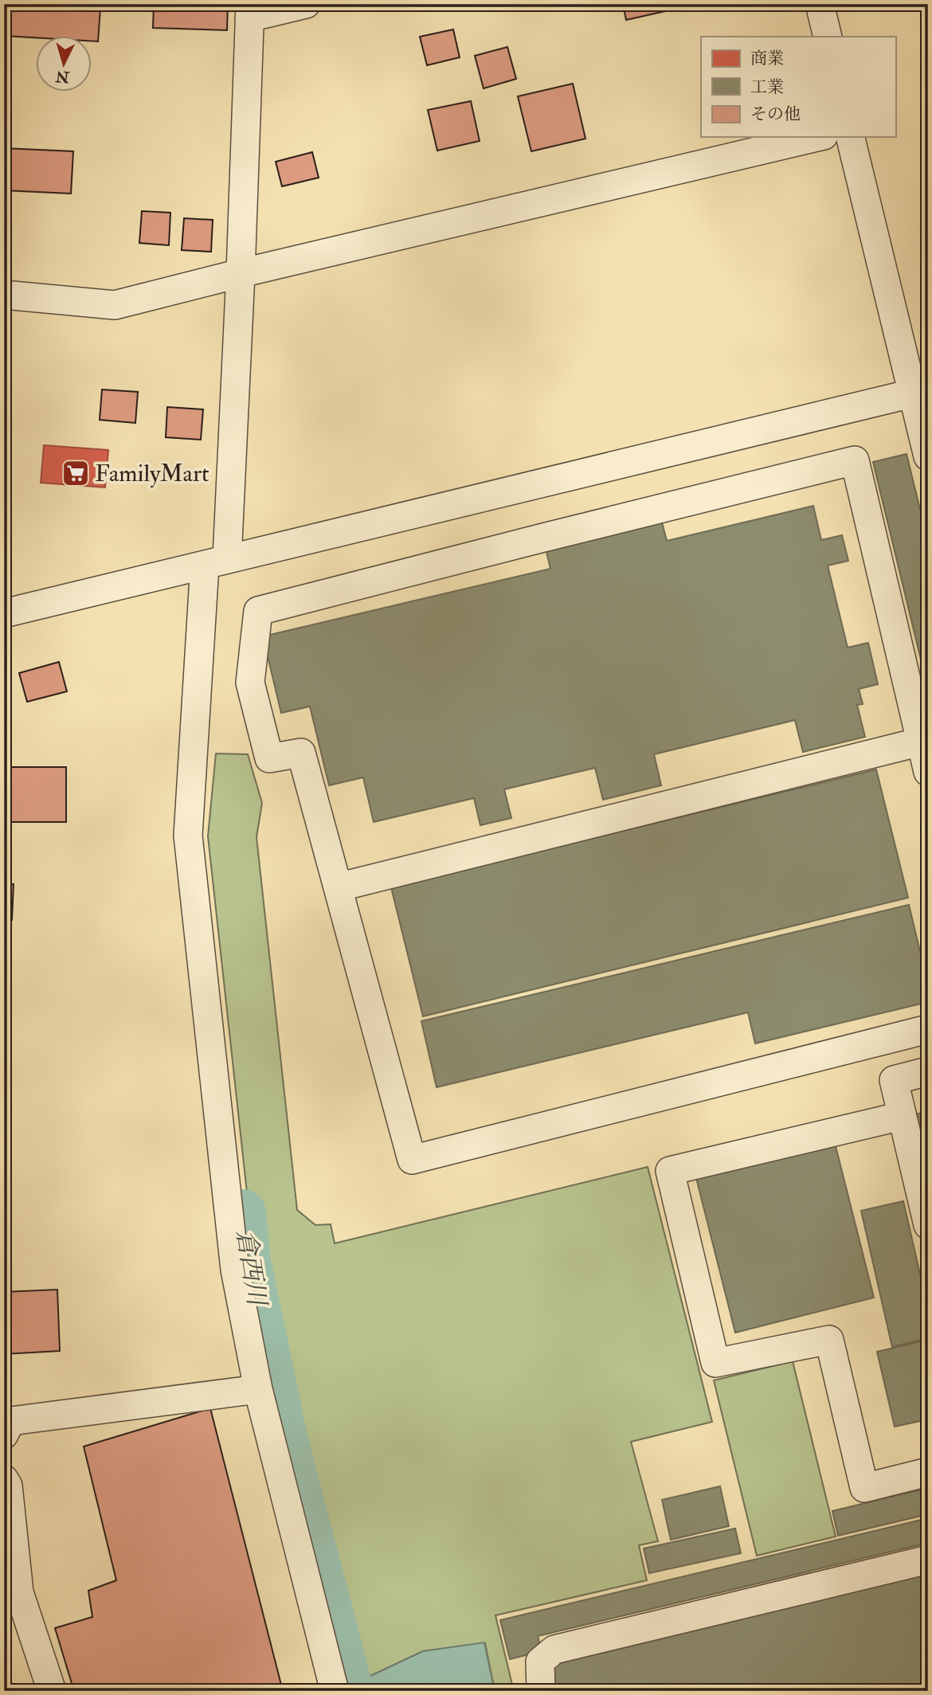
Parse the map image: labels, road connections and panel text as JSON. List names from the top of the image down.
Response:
{
  "water": ["倉西川"],
  "places": {
    "supermarket": ["FamilyMart"]
  },
  "legend": ["商業", "工業", "その他"],
  "north": "bottom"
}
